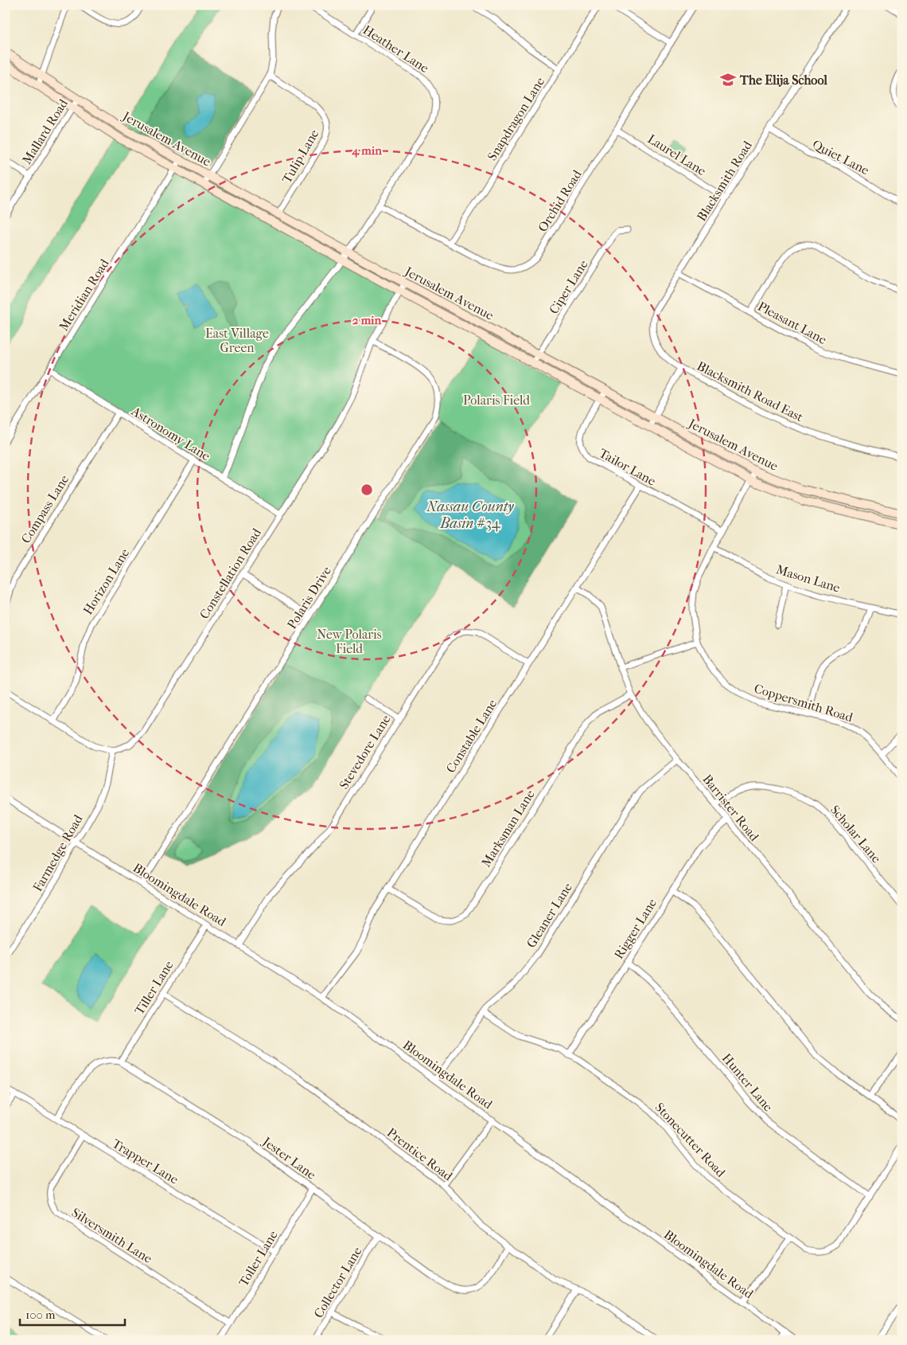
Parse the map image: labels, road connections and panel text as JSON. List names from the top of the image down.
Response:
{
  "streets": {
    "main road": ["Jerusalem Avenue"],
    "street": [
      "Heather Lane",
      "Snapdragon Lane",
      "Mallard Road",
      "Laurel Lane",
      "Tulip Lane",
      "Quiet Lane",
      "Blacksmith Road",
      "Orchid Road",
      "Ciper Lane",
      "Meridian Road",
      "Pleasant Lane",
      "Blacksmith Road East",
      "Astronomy Lane",
      "Tailor Lane",
      "Compass Lane",
      "Constellation Road",
      "Mason Lane",
      "Horizon Lane",
      "Polaris Drive",
      "Coppersmith Road",
      "Constable Lane",
      "Stevedore Lane",
      "Barrister Road",
      "Marksman Lane",
      "Scholar Lane",
      "Farmedge Road",
      "Bloomingdale Road",
      "Gleaner Lane",
      "Rigger Lane",
      "Tiller Lane",
      "Hunter Lane",
      "Stonecutter Road",
      "Prentice Road",
      "Jester Lane",
      "Trapper Lane",
      "Silversmith Lane",
      "Toller Lane",
      "Collector Lane"
    ]
  },
  "crossings": [
    ["Heather Lane", "Jerusalem Avenue"],
    ["Heather Lane", "Orchid Road"],
    ["Snapdragon Lane", "Orchid Road"],
    ["Mallard Road", "Jerusalem Avenue"],
    ["Jerusalem Avenue", "Tulip Lane"],
    ["Jerusalem Avenue", "Ciper Lane"],
    ["Jerusalem Avenue", "Meridian Road"],
    ["Jerusalem Avenue", "Tailor Lane"],
    ["Jerusalem Avenue", "Constellation Road"],
    ["Jerusalem Avenue", "Coppersmith Road"],
    ["Laurel Lane", "Blacksmith Road"],
    ["Laurel Lane", "Orchid Road"],
    ["Quiet Lane", "Blacksmith Road"],
    ["Blacksmith Road", "Pleasant Lane"],
    ["Blacksmith Road", "Blacksmith Road East"],
    ["Meridian Road", "Astronomy Lane"],
    ["Astronomy Lane", "Compass Lane"],
    ["Astronomy Lane", "Constellation Road"],
    ["Astronomy Lane", "Horizon Lane"],
    ["Tailor Lane", "Coppersmith Road"],
    ["Tailor Lane", "Constable Lane"],
    ["Constellation Road", "Polaris Drive"],
    ["Constellation Road", "Farmedge Road"],
    ["Mason Lane", "Coppersmith Road"],
    ["Polaris Drive", "Bloomingdale Road"],
    ["Constable Lane", "Stevedore Lane"],
    ["Constable Lane", "Barrister Road"],
    ["Constable Lane", "Marksman Lane"],
    ["Constable Lane", "Bloomingdale Road"],
    ["Stevedore Lane", "Bloomingdale Road"],
    ["Barrister Road", "Marksman Lane"],
    ["Barrister Road", "Scholar Lane"],
    ["Barrister Road", "Gleaner Lane"],
    ["Barrister Road", "Rigger Lane"],
    ["Farmedge Road", "Bloomingdale Road"],
    ["Bloomingdale Road", "Gleaner Lane"],
    ["Bloomingdale Road", "Tiller Lane"],
    ["Gleaner Lane", "Stonecutter Road"],
    ["Rigger Lane", "Hunter Lane"],
    ["Rigger Lane", "Stonecutter Road"],
    ["Tiller Lane", "Prentice Road"],
    ["Tiller Lane", "Jester Lane"],
    ["Hunter Lane", "Stonecutter Road"],
    ["Prentice Road", "Jester Lane"],
    ["Jester Lane", "Toller Lane"],
    ["Jester Lane", "Collector Lane"],
    ["Trapper Lane", "Silversmith Lane"],
    ["Trapper Lane", "Toller Lane"],
    ["Silversmith Lane", "Toller Lane"]
  ],
  "water": ["Nassau County Basin #34"],
  "parks": ["East Village Green", "Polaris Field", "New Polaris Field"],
  "places": {
    "school or university": ["The Elija School"]
  },
  "scale_bar": "100 m",
  "rings": ["4 min", "2 min"]
}
